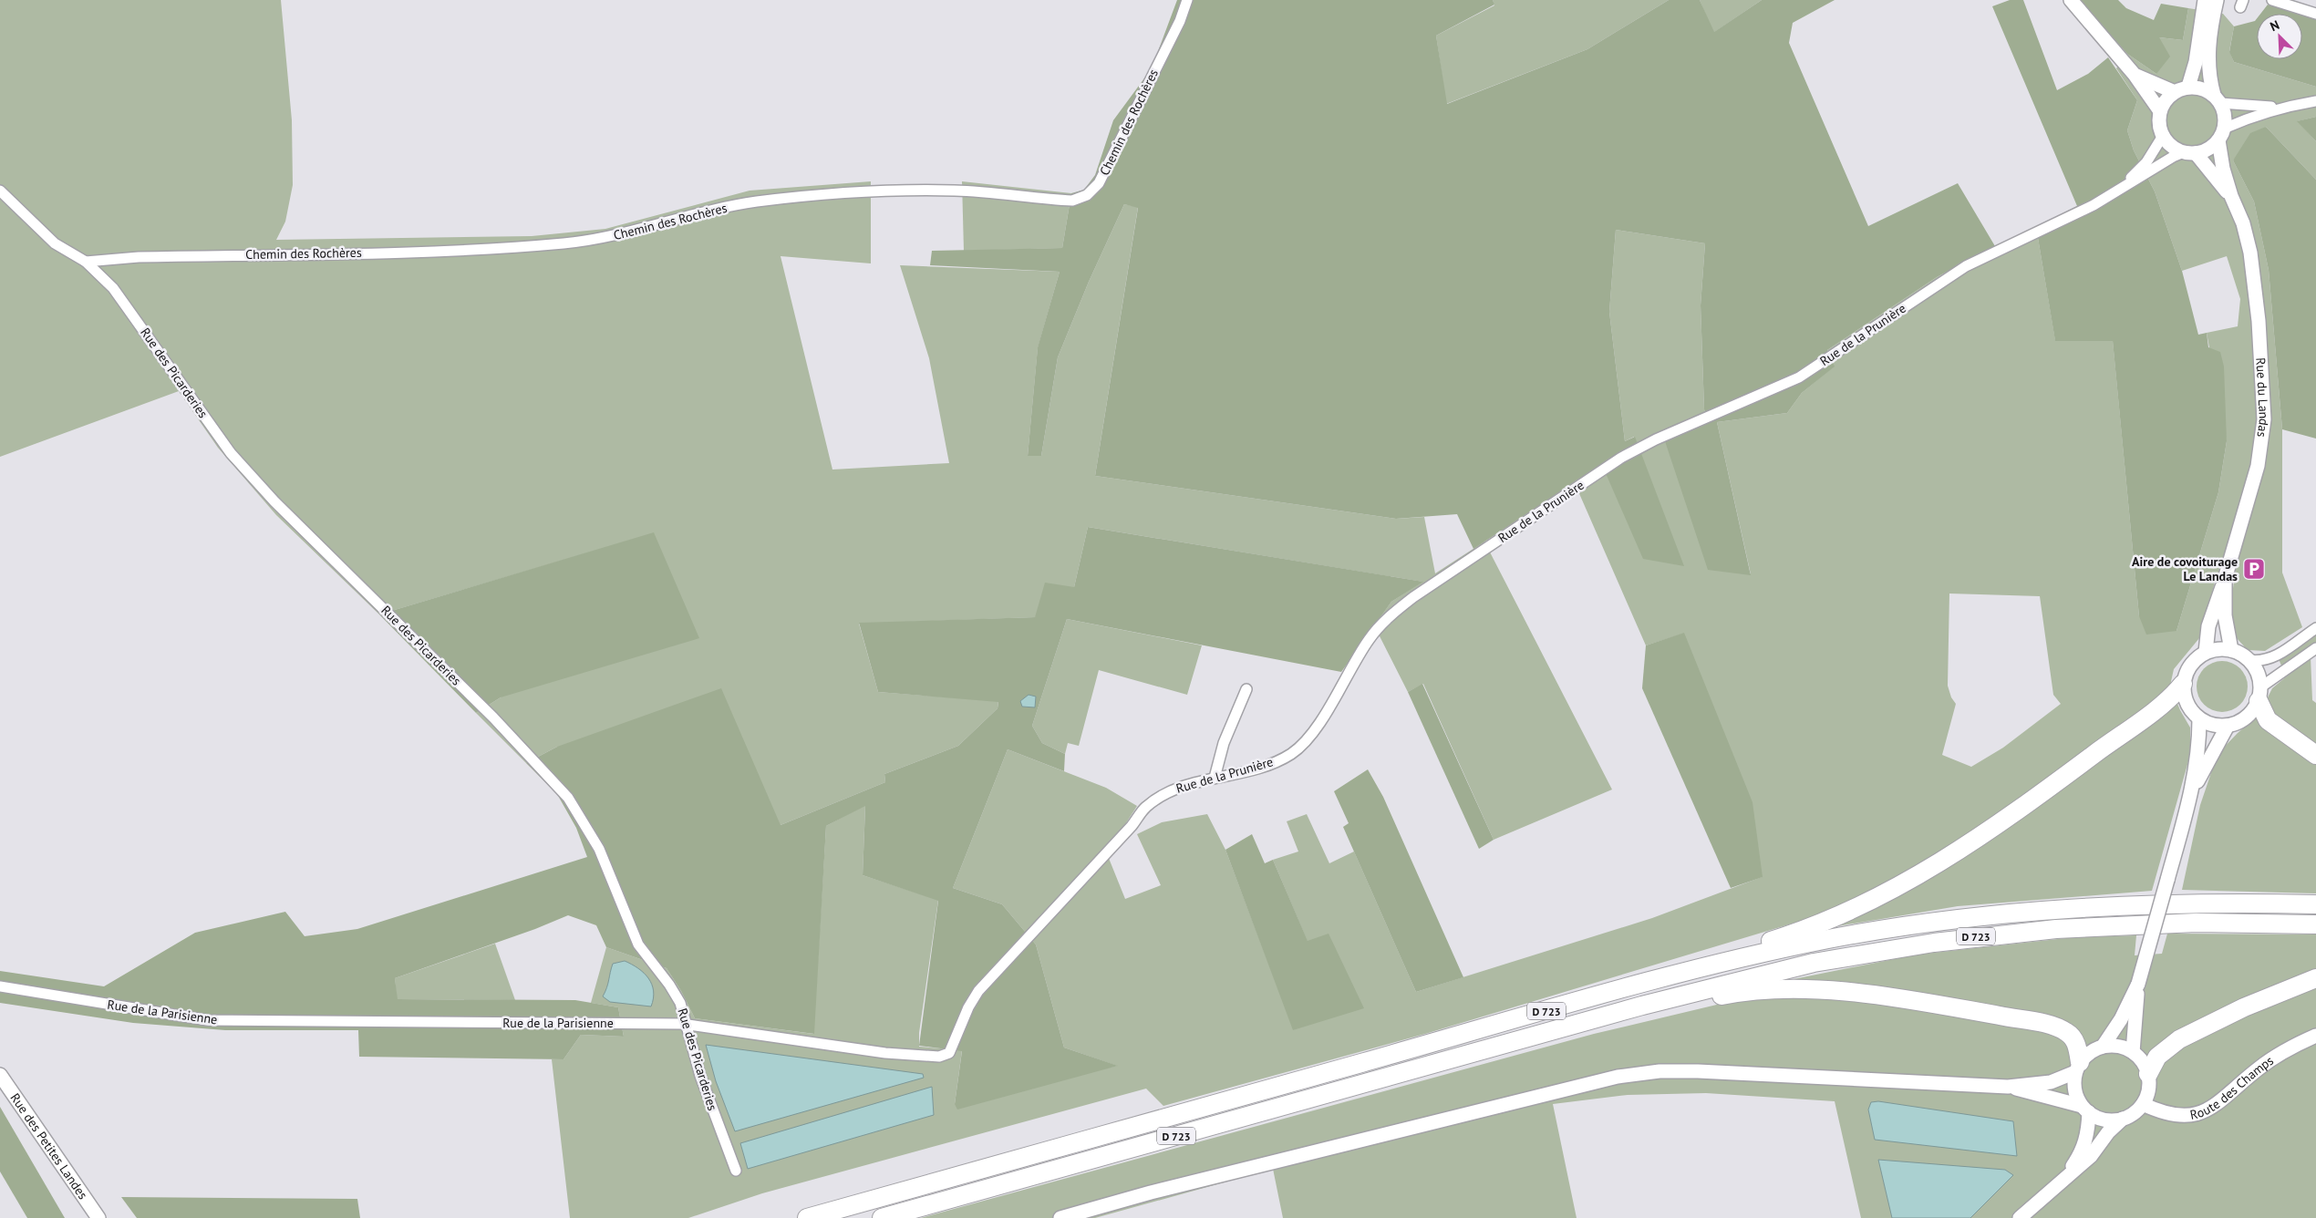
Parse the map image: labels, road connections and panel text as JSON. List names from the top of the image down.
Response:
{
  "streets": {
    "highway": ["D 723"],
    "street": [
      "Chemin des Rochères",
      "Rue de la Prunière",
      "Rue des Picarderies",
      "Rue du Landas",
      "Rue de la Parisienne",
      "Route des Champs",
      "Rue des Petites Landes"
    ]
  },
  "crossings": [
    ["Chemin des Rochères", "Rue des Picarderies"],
    ["Rue de la Prunière", "Rue du Landas"],
    ["Rue de la Prunière", "Rue de la Parisienne"],
    ["Rue des Picarderies", "Rue de la Parisienne"]
  ],
  "places": {
    "parking": ["Aire de covoiturage Le Landas"]
  },
  "north": "top left"
}
